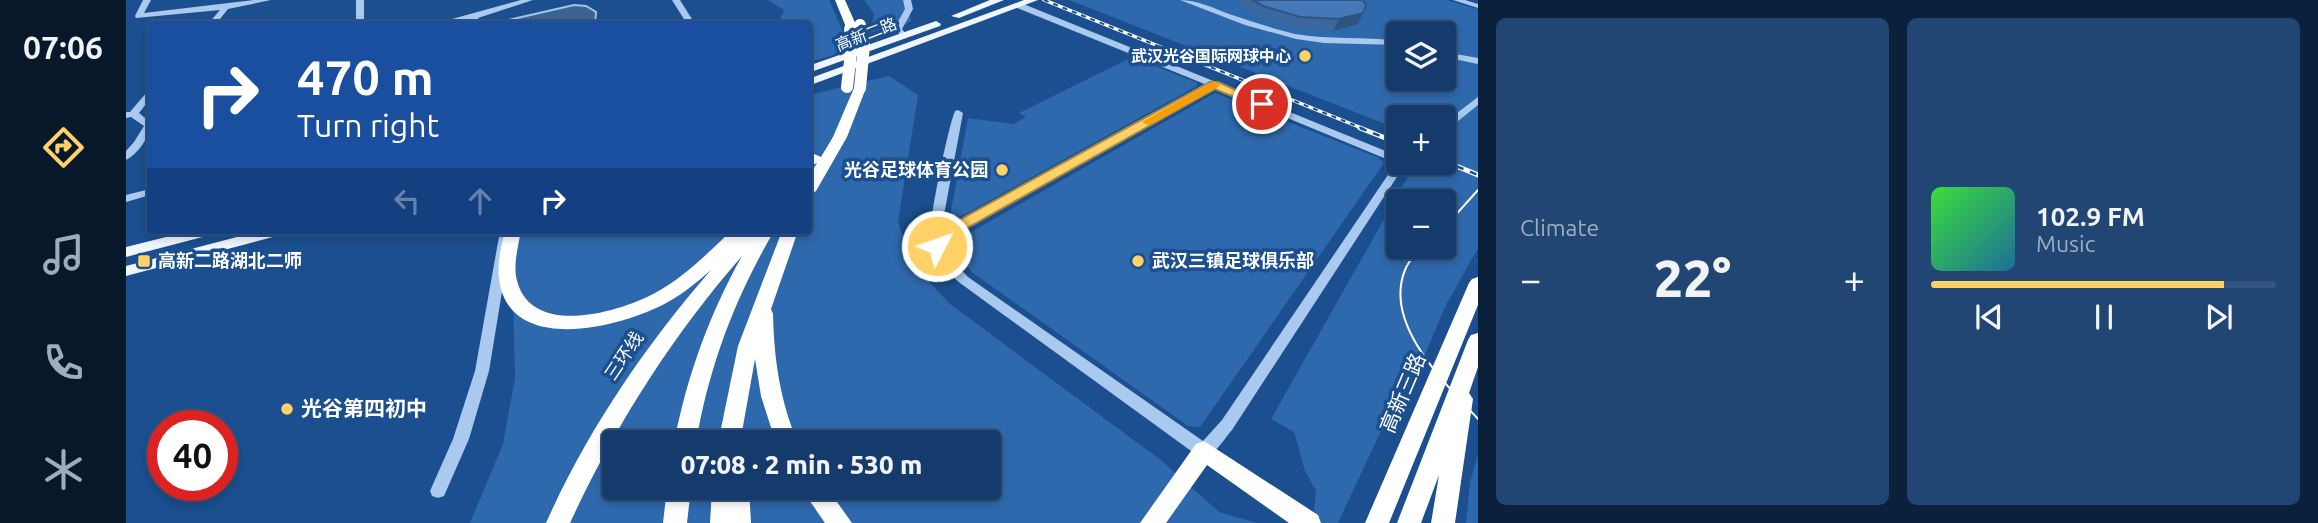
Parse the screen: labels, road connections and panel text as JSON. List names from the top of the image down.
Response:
{
  "streets": {
    "highway": ["三环线", "高新三路"],
    "main road": ["高新二路"]
  },
  "places": {
    "other": [
      "武汉光谷国际网球中心",
      "光谷足球体育公园",
      "武汉三镇足球俱乐部",
      "光谷第四初中"
    ],
    "transit": ["高新二路湖北二师"]
  },
  "page": {
    "tabs": "07:06",
    "tile": "Climate",
    "map_buttons": ["+", "−"],
    "turn": ["470 m", "Turn right"],
    "song": ["102.9 FM", "Music"],
    "heat": ["−", "22°", "+"],
    "limit": "40",
    "trip": "07:08 · 2 min · 530 m"
  }
}
